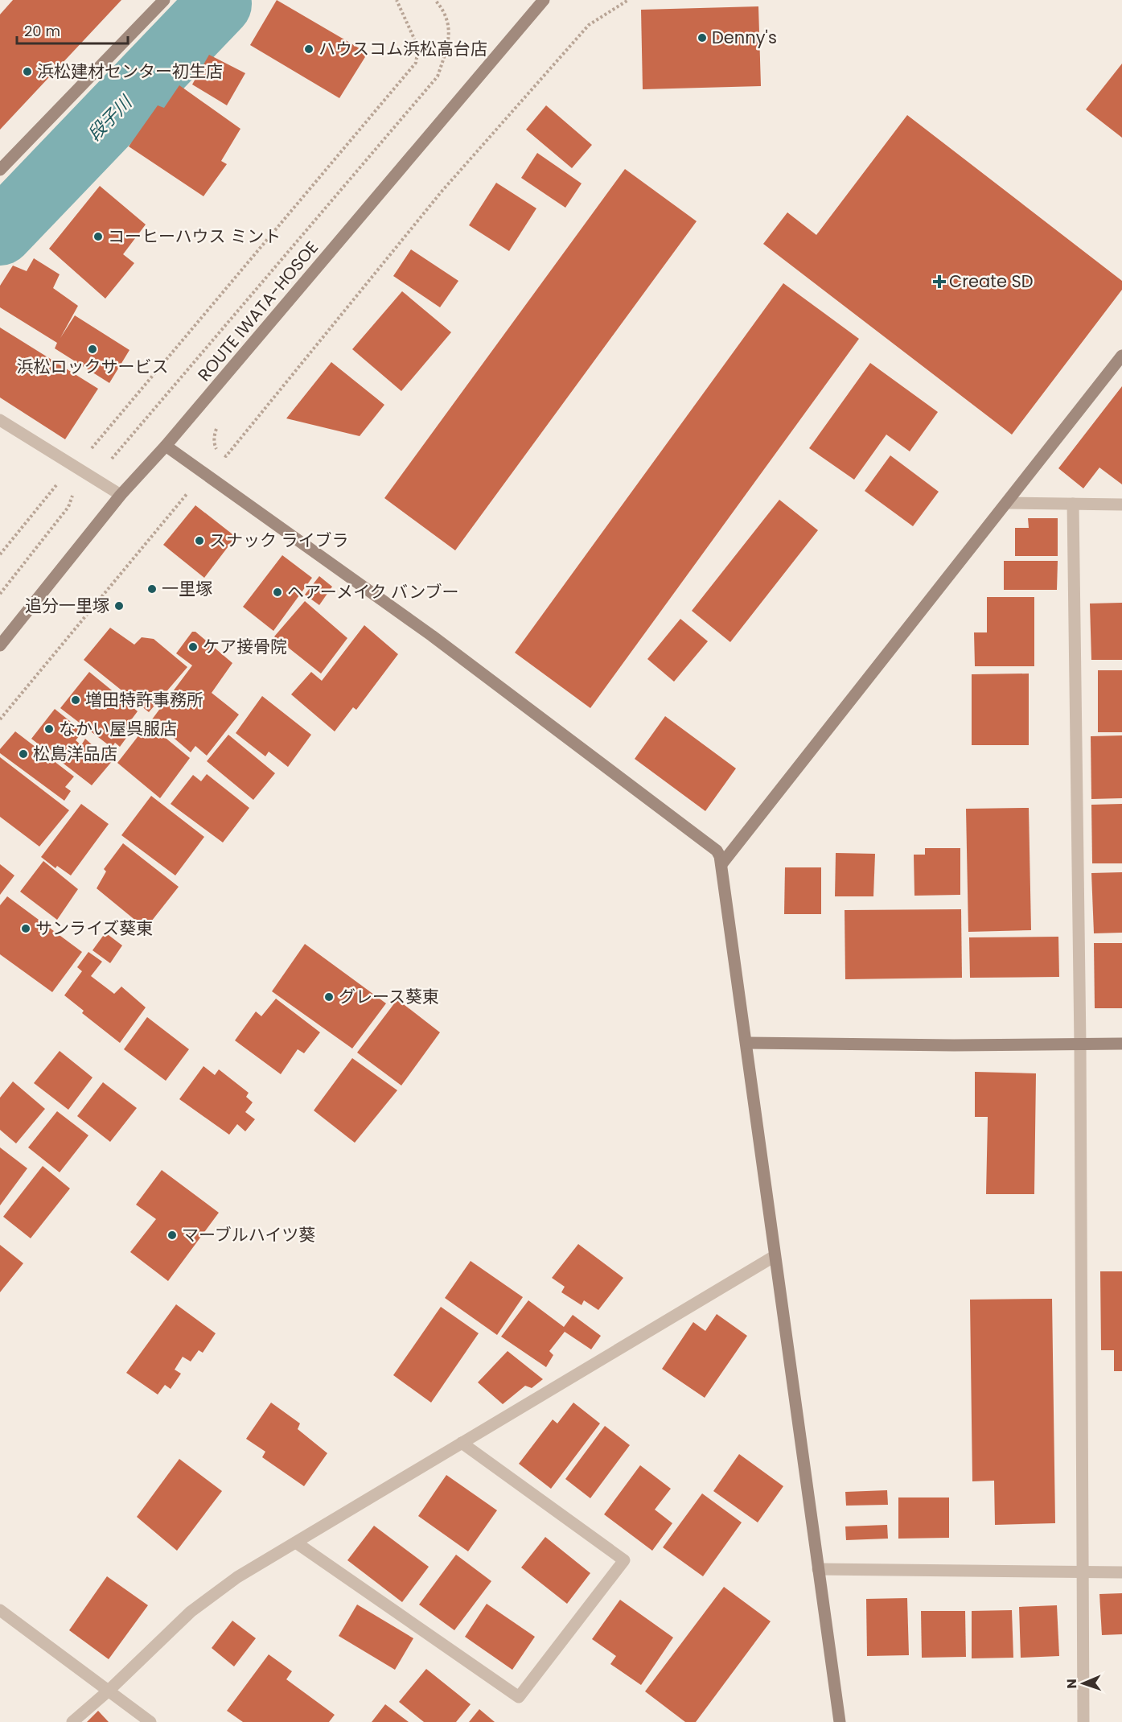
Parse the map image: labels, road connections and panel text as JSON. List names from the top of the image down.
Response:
{
  "streets": {
    "street": ["ROUTE IWATA-HOSOE"]
  },
  "water": ["段子川"],
  "places": {
    "other": [
      "Denny's",
      "ハウスコム浜松高台店",
      "浜松建材センター初生店",
      "コーヒーハウス ミント",
      "浜松ロックサービス",
      "スナック ライブラ",
      "一里塚",
      "ヘアーメイク バンブー",
      "追分一里塚",
      "ケア接骨院",
      "増田特許事務所",
      "なかい屋呉服店",
      "松島洋品店",
      "サンライズ葵東",
      "グレース葵東",
      "マーブルハイツ葵"
    ],
    "health": ["Create SD"]
  },
  "scale_bar": "20 m",
  "north": "left"
}
